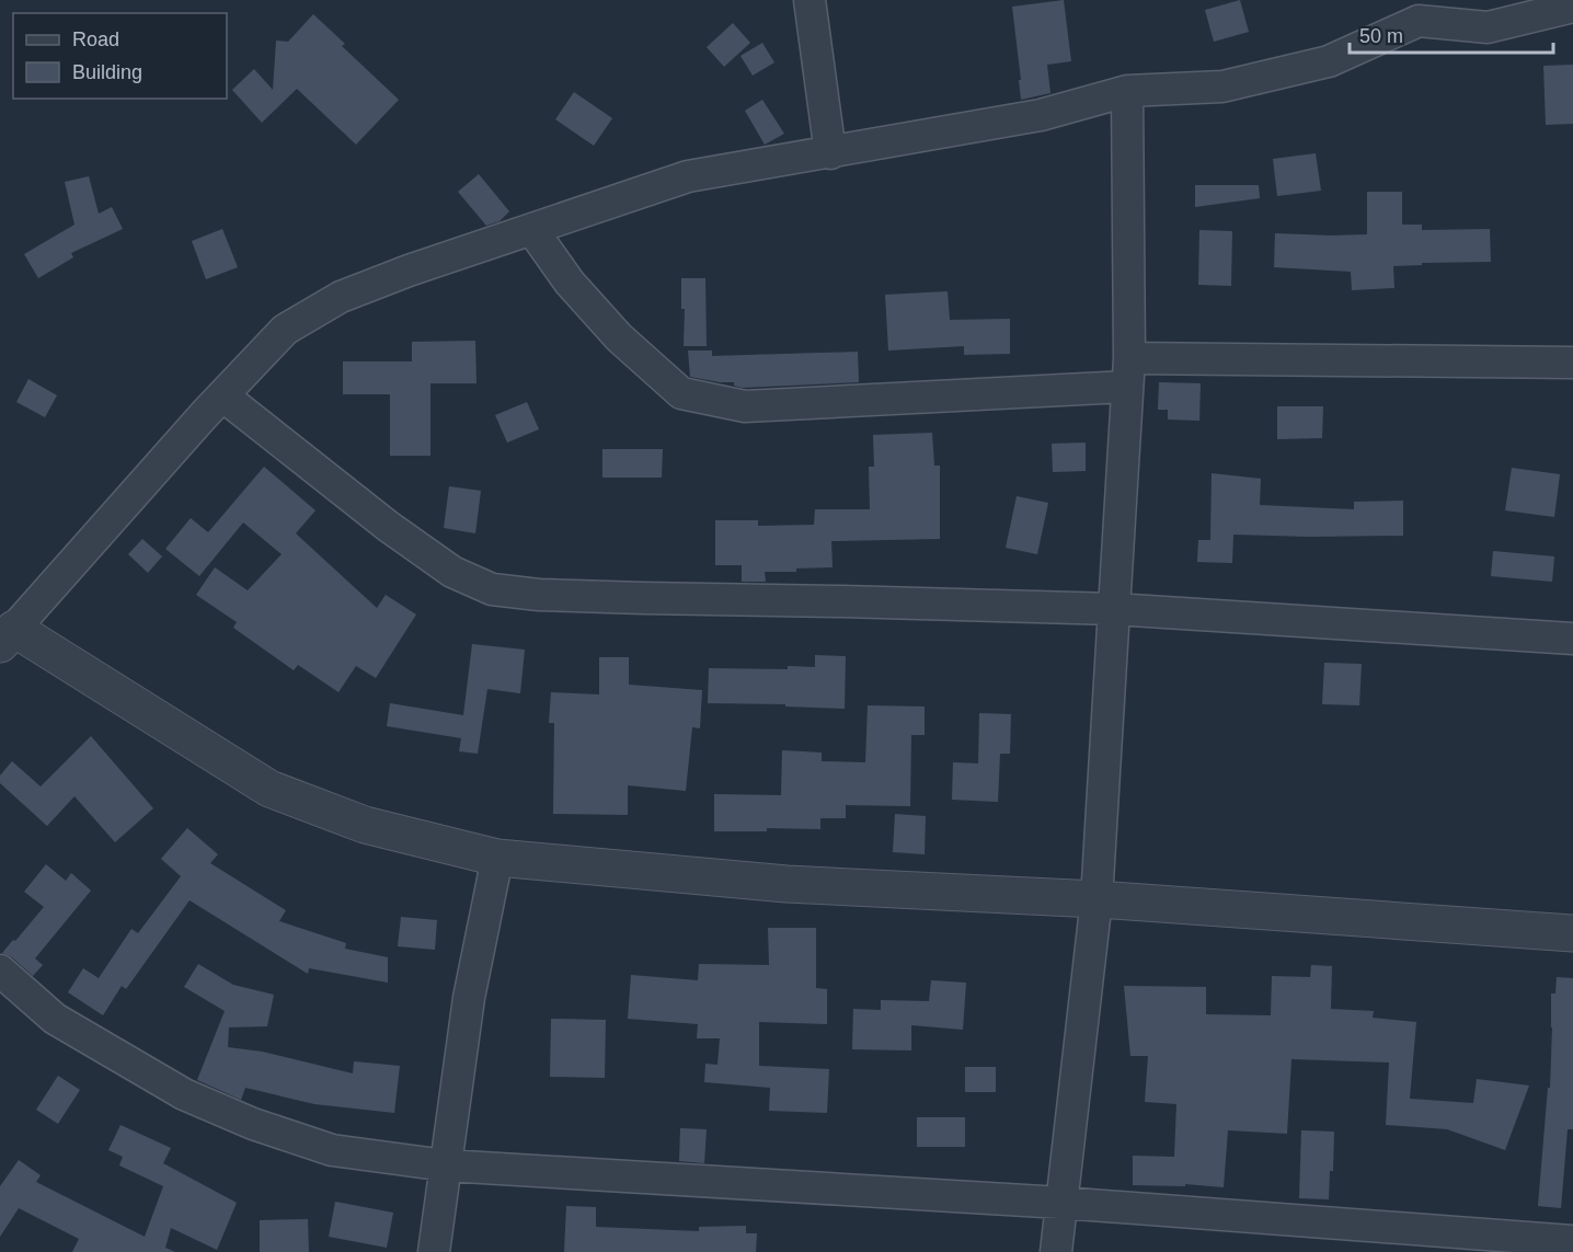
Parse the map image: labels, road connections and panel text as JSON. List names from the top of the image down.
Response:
{
  "legend": ["Road", "Building"],
  "scale_bar": "50 m"
}
